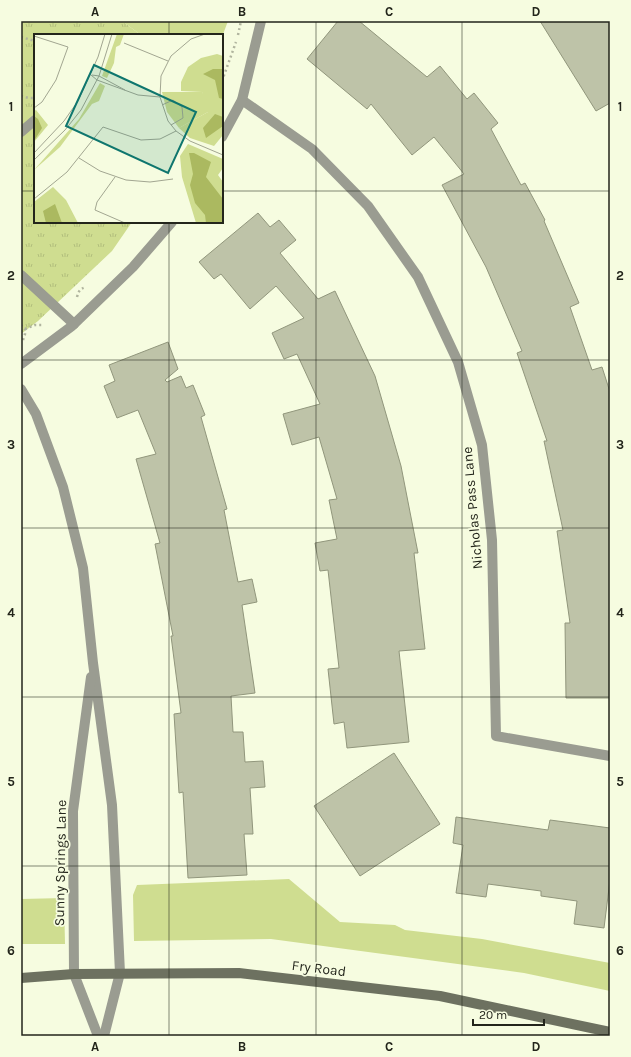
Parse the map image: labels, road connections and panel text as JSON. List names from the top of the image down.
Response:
{
  "streets": {
    "main road": ["Fry Road"],
    "street": ["Nicholas Pass Lane", "Sunny Springs Lane"]
  },
  "crossings": [
    ["Sunny Springs Lane", "Fry Road"]
  ],
  "scale_bar": "20 m",
  "grid": {
    "columns": [
      "A",
      "B",
      "C",
      "D"
    ],
    "rows": [
      "1",
      "2",
      "3",
      "4",
      "5",
      "6"
    ]
  }
}
